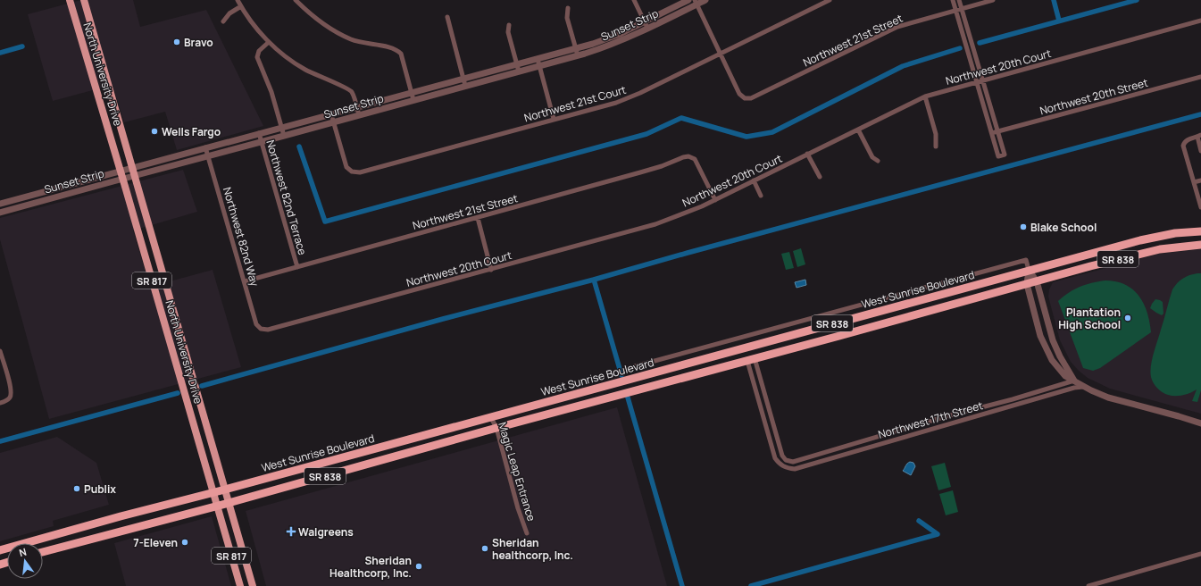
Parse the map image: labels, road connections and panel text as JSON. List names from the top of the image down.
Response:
{
  "streets": {
    "highway": ["SR 838", "West Sunrise Boulevard"],
    "main road": ["North University Drive", "SR 817"],
    "street": [
      "Sunset Strip",
      "Northwest 21st Street",
      "Northwest 20th Court",
      "Northwest 20th Street",
      "Northwest 21st Court",
      "Northwest 82nd Terrace",
      "Northwest 82nd Way",
      "Northwest 17th Street",
      "Magic Leap Entrance"
    ]
  },
  "crossings": [
    ["Sunset Strip", "North University Drive"],
    ["Sunset Strip", "Northwest 21st Court"],
    ["Sunset Strip", "Northwest 82nd Terrace"],
    ["Sunset Strip", "Northwest 82nd Way"],
    ["Northwest 21st Street", "Northwest 20th Court"],
    ["Northwest 21st Street", "Northwest 21st Court"],
    ["Northwest 21st Street", "Northwest 82nd Terrace"],
    ["Northwest 21st Street", "Northwest 82nd Way"],
    ["Northwest 20th Court", "Northwest 82nd Way"],
    ["North University Drive", "SR 838"],
    ["North University Drive", "West Sunrise Boulevard"],
    ["SR 838", "Northwest 17th Street"],
    ["SR 838", "Magic Leap Entrance"],
    ["West Sunrise Boulevard", "Magic Leap Entrance"]
  ],
  "places": {
    "other": [
      "Bravo",
      "Wells Fargo",
      "Blake School",
      "Plantation High School",
      "Publix",
      "7-Eleven",
      "Sheridan healthcorp, Inc.",
      "Sheridan Healthcorp, Inc."
    ],
    "health": ["Walgreens"]
  },
  "north": "top"
}
